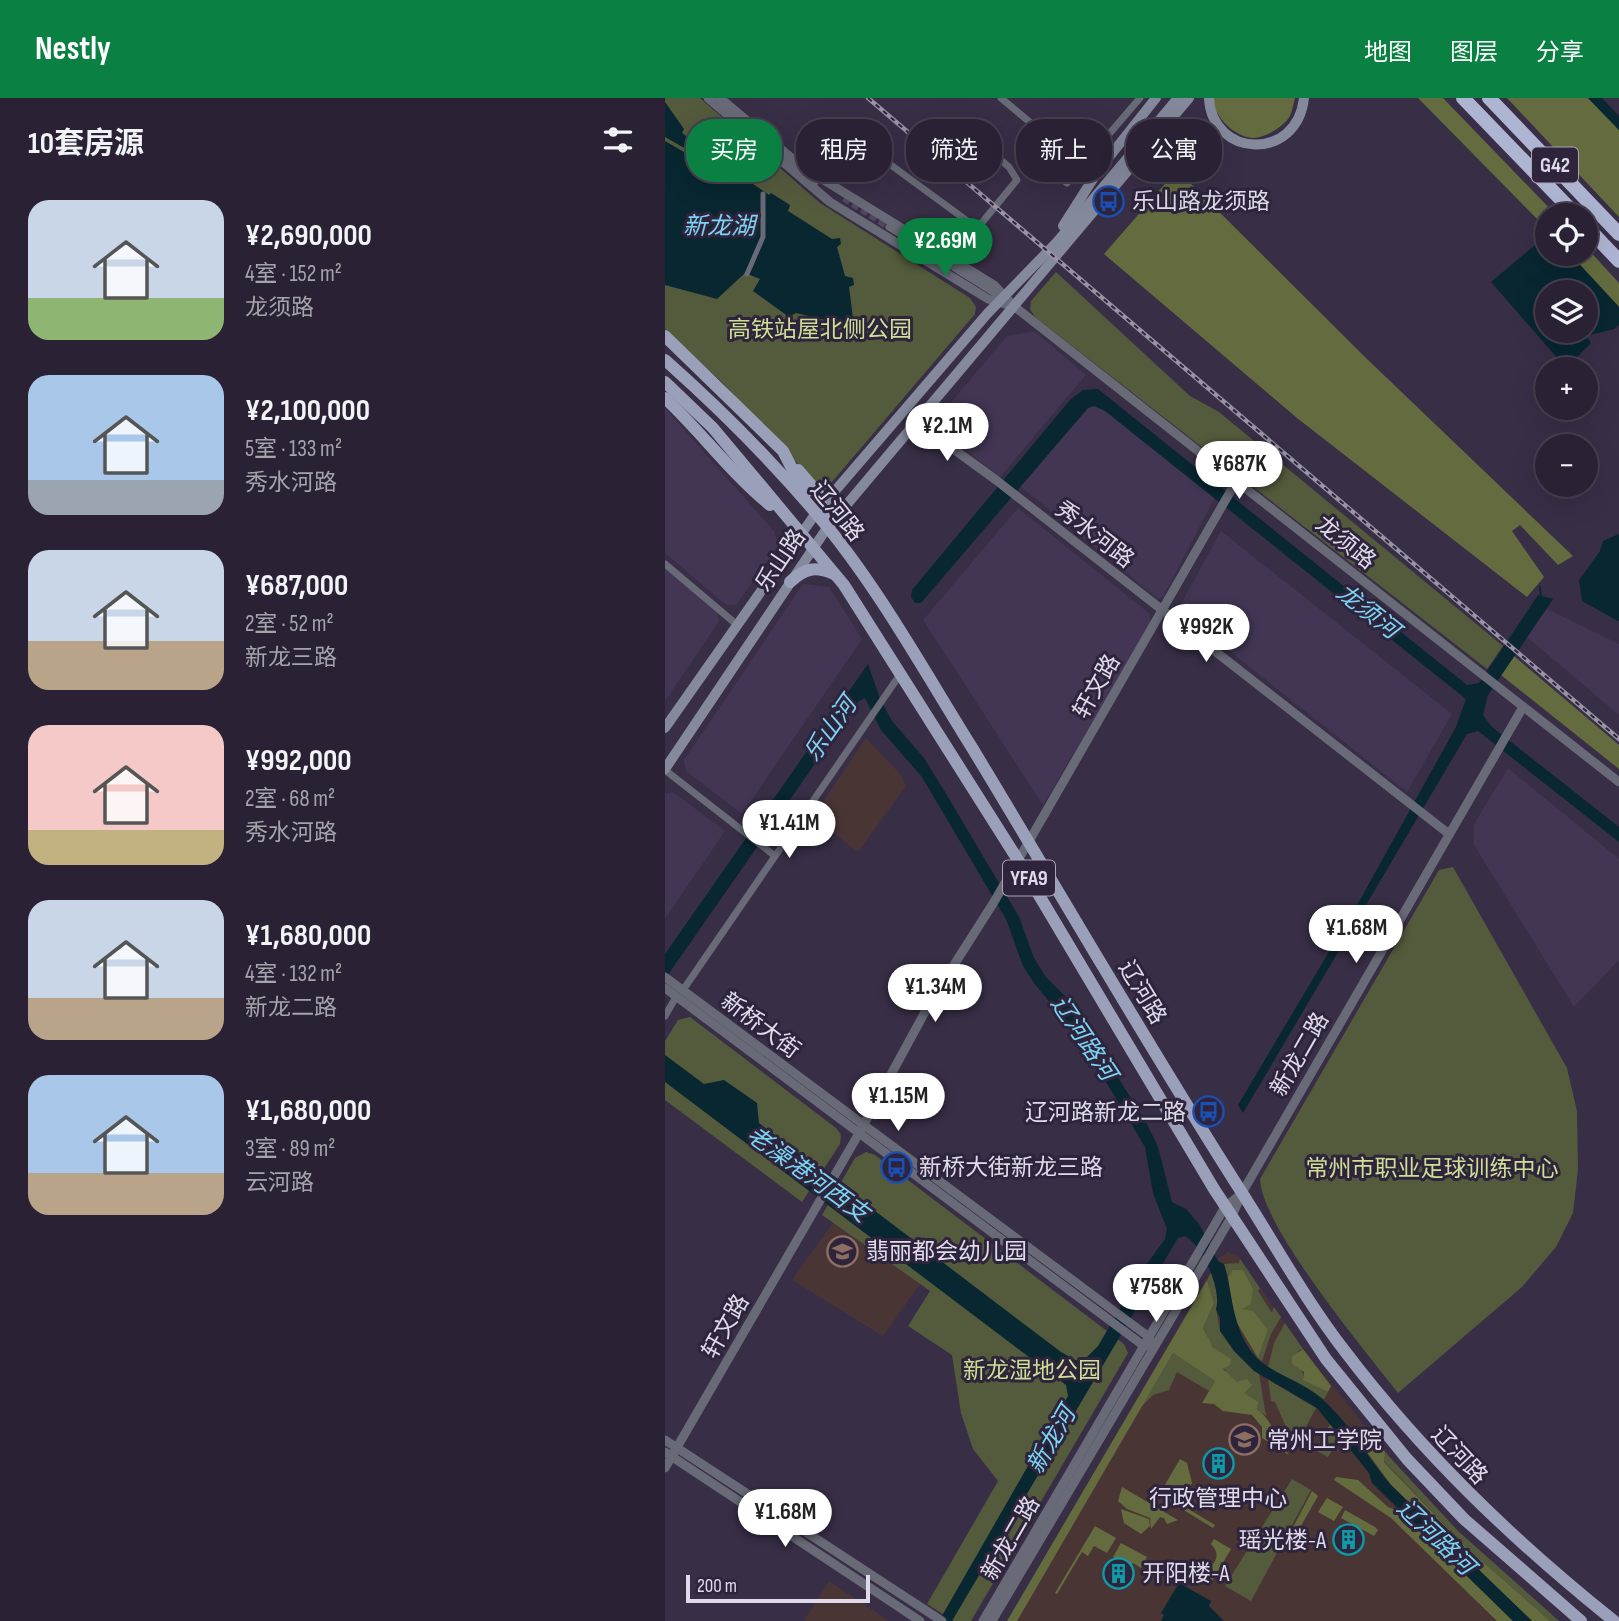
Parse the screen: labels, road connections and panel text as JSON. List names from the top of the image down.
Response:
{
  "streets": {
    "highway": ["G42"],
    "main road": ["辽河路", "乐山路", "YFA9"],
    "street": [
      "秀水河路",
      "龙须路",
      "轩文路",
      "新桥大街",
      "新龙二路"
    ]
  },
  "crossings": [
    ["辽河路", "乐山路"],
    ["辽河路", "轩文路"],
    ["辽河路", "新龙二路"],
    ["秀水河路", "乐山路"],
    ["秀水河路", "轩文路"],
    ["秀水河路", "新龙二路"],
    ["龙须路", "乐山路"],
    ["龙须路", "轩文路"],
    ["龙须路", "新龙二路"],
    ["轩文路", "新桥大街"],
    ["新桥大街", "新龙二路"]
  ],
  "water": [
    "新龙湖",
    "龙须河",
    "乐山河",
    "辽河路河",
    "老澡港河西支",
    "新龙河"
  ],
  "parks": ["高铁站屋北侧公园", "常州市职业足球训练中心", "新龙湿地公园"],
  "places": {
    "bus stop": ["乐山路龙须路", "辽河路新龙二路", "新桥大街新龙三路"],
    "school or university": ["翡丽都会幼儿园", "常州工学院"],
    "building": ["行政管理中心", "瑶光楼-A", "开阳楼-A"]
  },
  "scale_bar": "200 m",
  "page": {
    "header": "Nestly",
    "nav": ["地图", "图层", "分享"],
    "heading": "10套房源",
    "chip": [
      "买房",
      "租房",
      "筛选",
      "新上",
      "公寓"
    ],
    "list": [
      {
        "name": "¥2,690,000",
        "note": "4室 · 152 m² · 龙须路"
      },
      {
        "name": "¥2,100,000",
        "note": "5室 · 133 m² · 秀水河路"
      },
      {
        "name": "¥687,000",
        "note": "2室 · 52 m² · 新龙三路"
      },
      {
        "name": "¥992,000",
        "note": "2室 · 68 m² · 秀水河路"
      },
      {
        "name": "¥1,680,000",
        "note": "4室 · 132 m² · 新龙二路"
      },
      {
        "name": "¥1,680,000",
        "note": "3室 · 89 m² · 云河路"
      }
    ],
    "map_buttons": ["+", "−"],
    "price": [
      "¥2.69M",
      "¥2.1M",
      "¥687K",
      "¥992K",
      "¥1.41M",
      "¥1.68M",
      "¥1.34M",
      "¥1.15M",
      "¥758K",
      "¥1.68M"
    ],
    "scale": "200 m"
  }
}
